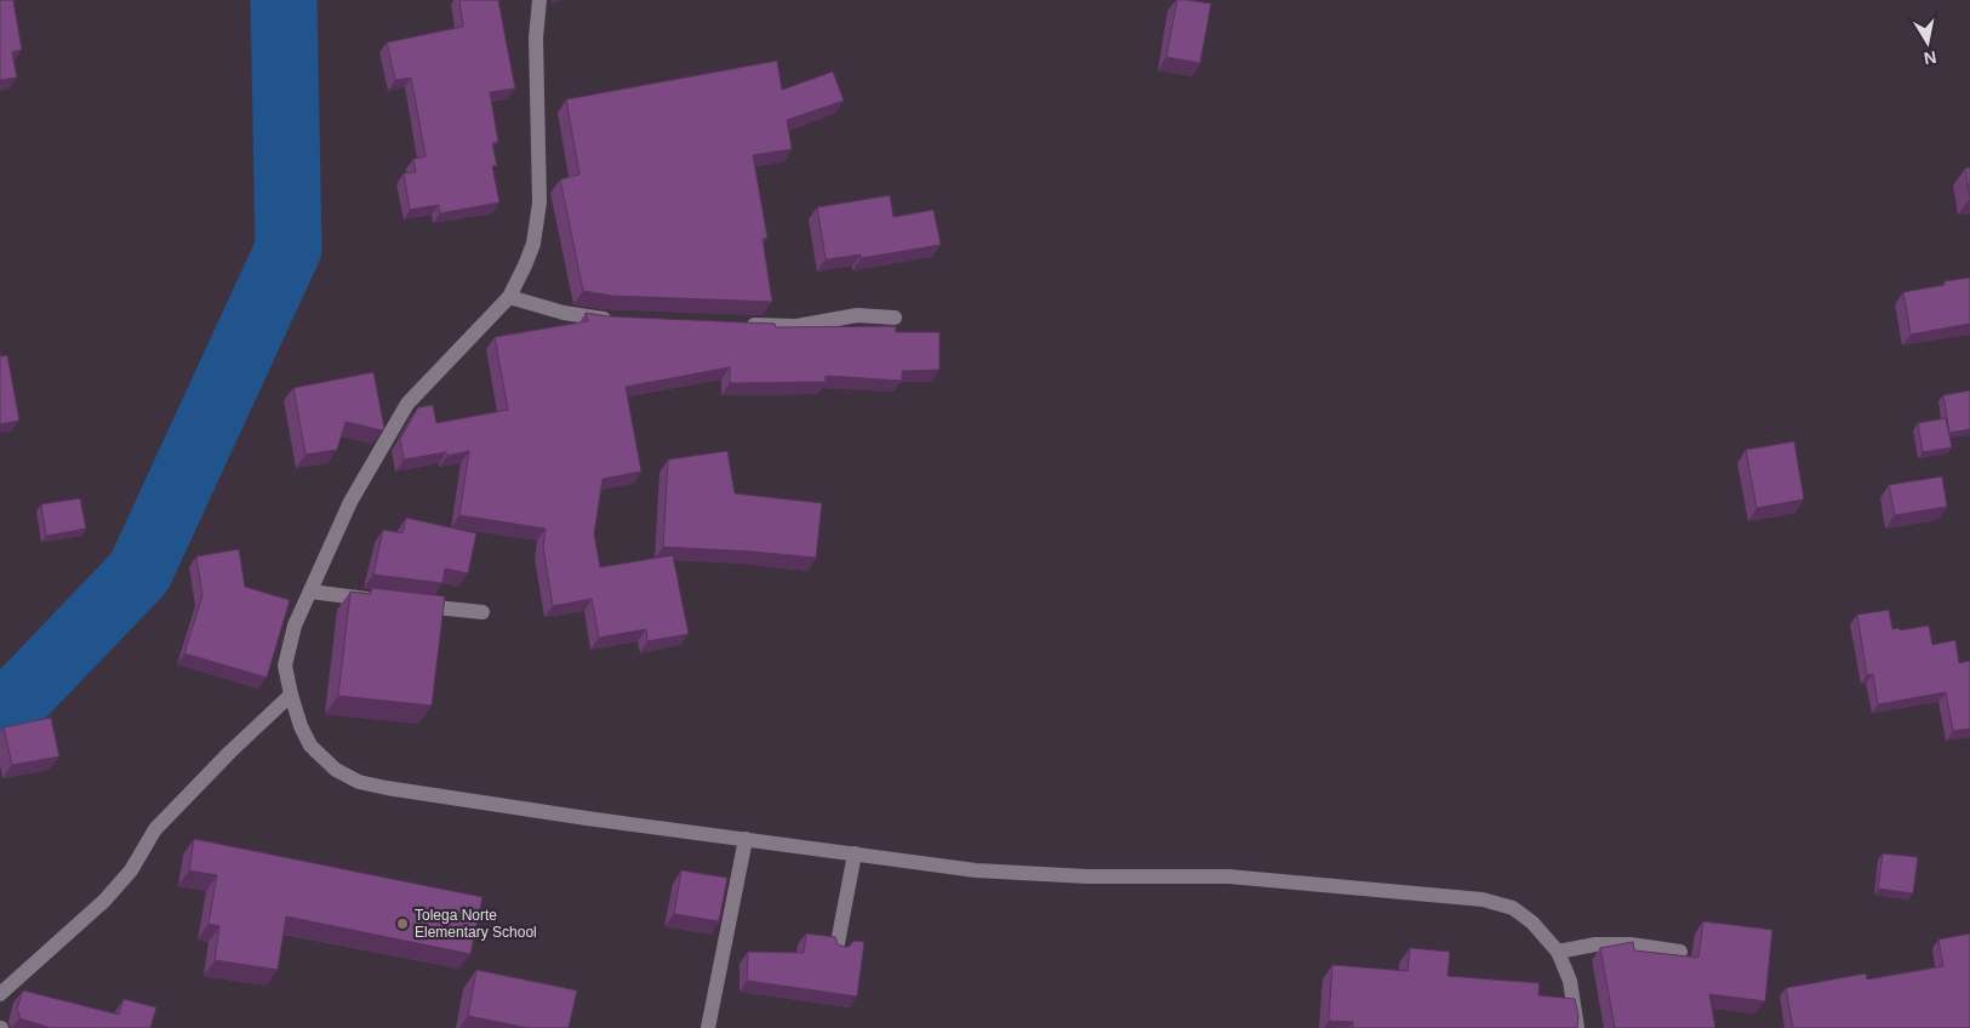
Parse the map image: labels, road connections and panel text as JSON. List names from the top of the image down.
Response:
{
  "places": ["Tolega Norte Elementary School"],
  "north": "bottom"
}
